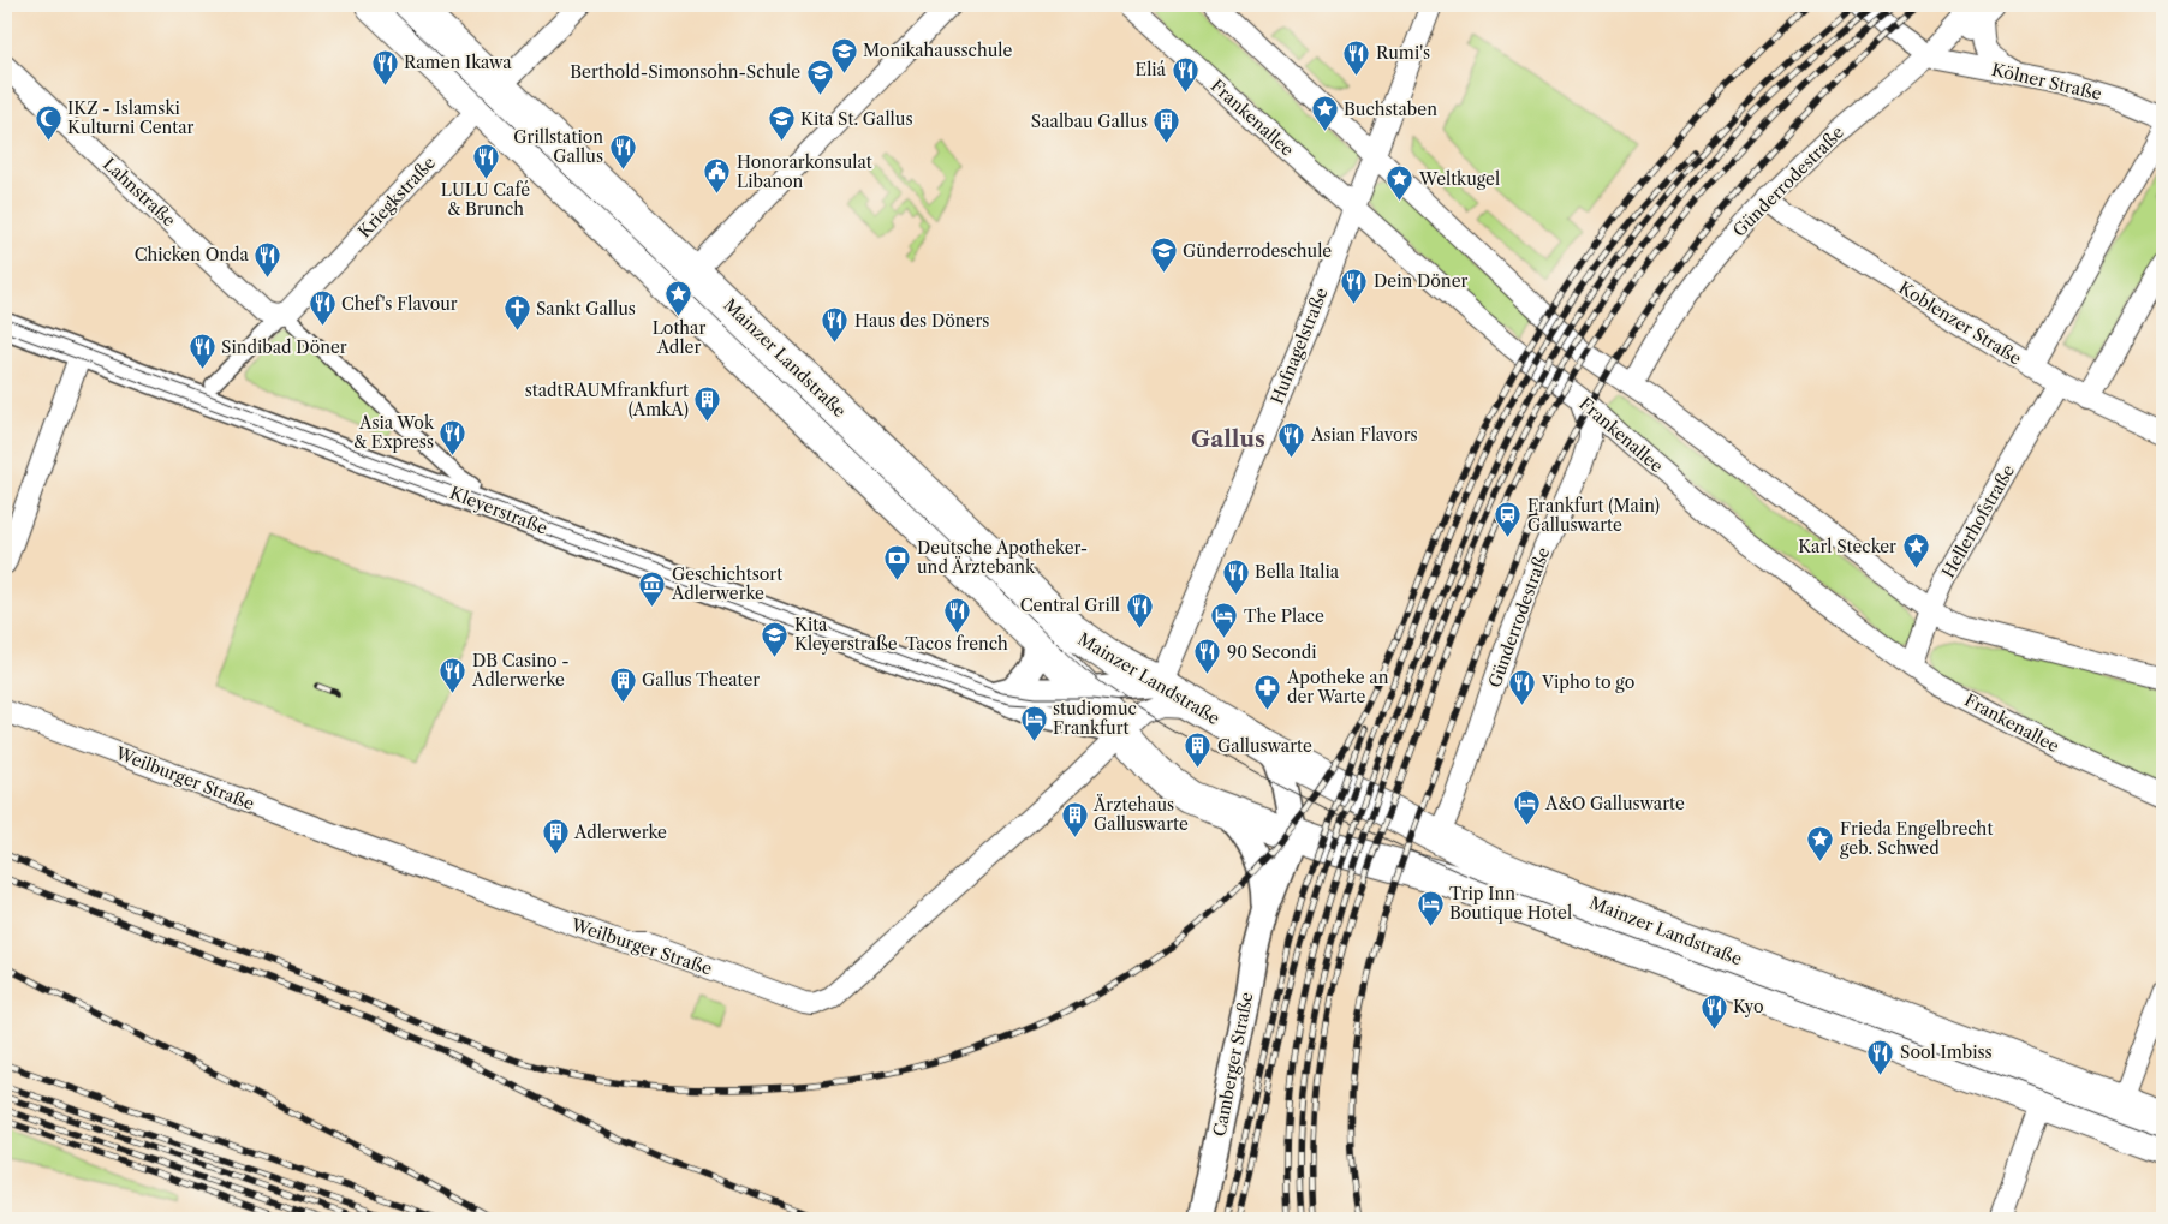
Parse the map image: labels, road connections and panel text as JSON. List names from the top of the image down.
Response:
{
  "streets": {
    "main road": ["Mainzer Landstraße"],
    "street": [
      "Kölner Straße",
      "Frankenallee",
      "Günderrodestraße",
      "Lahnstraße",
      "Kriegkstraße",
      "Koblenzer Straße",
      "Hufnagelstraße",
      "Kleyerstraße",
      "Hellerhofstraße",
      "Weilburger Straße",
      "Camberger Straße"
    ]
  },
  "crossings": [
    ["Kölner Straße", "Günderrodestraße"],
    ["Frankenallee", "Günderrodestraße"],
    ["Frankenallee", "Hufnagelstraße"],
    ["Frankenallee", "Hellerhofstraße"],
    ["Günderrodestraße", "Koblenzer Straße"],
    ["Günderrodestraße", "Mainzer Landstraße"],
    ["Lahnstraße", "Kriegkstraße"],
    ["Kriegkstraße", "Mainzer Landstraße"],
    ["Koblenzer Straße", "Hellerhofstraße"],
    ["Hufnagelstraße", "Mainzer Landstraße"],
    ["Hufnagelstraße", "Kleyerstraße"],
    ["Mainzer Landstraße", "Kleyerstraße"],
    ["Mainzer Landstraße", "Weilburger Straße"],
    ["Mainzer Landstraße", "Camberger Straße"],
    ["Kleyerstraße", "Weilburger Straße"]
  ],
  "districts": ["Gallus"],
  "places": {
    "school or university": [
      "Monikahausschule",
      "Berthold-Simonsohn-Schule",
      "Kita St. Gallus",
      "Günderrodeschule",
      "Kita Kleyerstraße"
    ],
    "restaurant": [
      "Rumi's",
      "Ramen Ikawa",
      "Eliá",
      "Grillstation Gallus",
      "LULU Café & Brunch",
      "Chicken Onda",
      "Dein Döner",
      "Chef's Flavour",
      "Haus des Döners",
      "Sindibad Döner",
      "Asia Wok & Express",
      "Asian Flavors",
      "Bella Italia",
      "Central Grill",
      "Tacos french",
      "90 Secondi",
      "DB Casino - Adlerwerke",
      "Vipho to go",
      "Kyo",
      "Sool Imbiss"
    ],
    "place": [
      "Buchstaben",
      "Weltkugel",
      "Lothar Adler",
      "Karl Stecker",
      "Frieda Engelbrecht geb. Schwed"
    ],
    "mosque": ["IKZ - Islamski Kulturni Centar"],
    "building": [
      "Saalbau Gallus",
      "stadtRAUMfrankfurt (AmkA)",
      "Gallus Theater",
      "Galluswarte",
      "Ärztehaus Galluswarte",
      "Adlerwerke"
    ],
    "public building": ["Honorarkonsulat Libanon"],
    "church": ["Sankt Gallus"],
    "station": ["Frankfurt (Main) Galluswarte"],
    "bank": ["Deutsche Apotheker- und Ärztebank"],
    "museum": ["Geschichtsort Adlerwerke"],
    "hotel": [
      "The Place",
      "studiomuc Frankfurt",
      "A&O Galluswarte",
      "Trip Inn Boutique Hotel"
    ],
    "pharmacy": ["Apotheke an der Warte"]
  }
}
